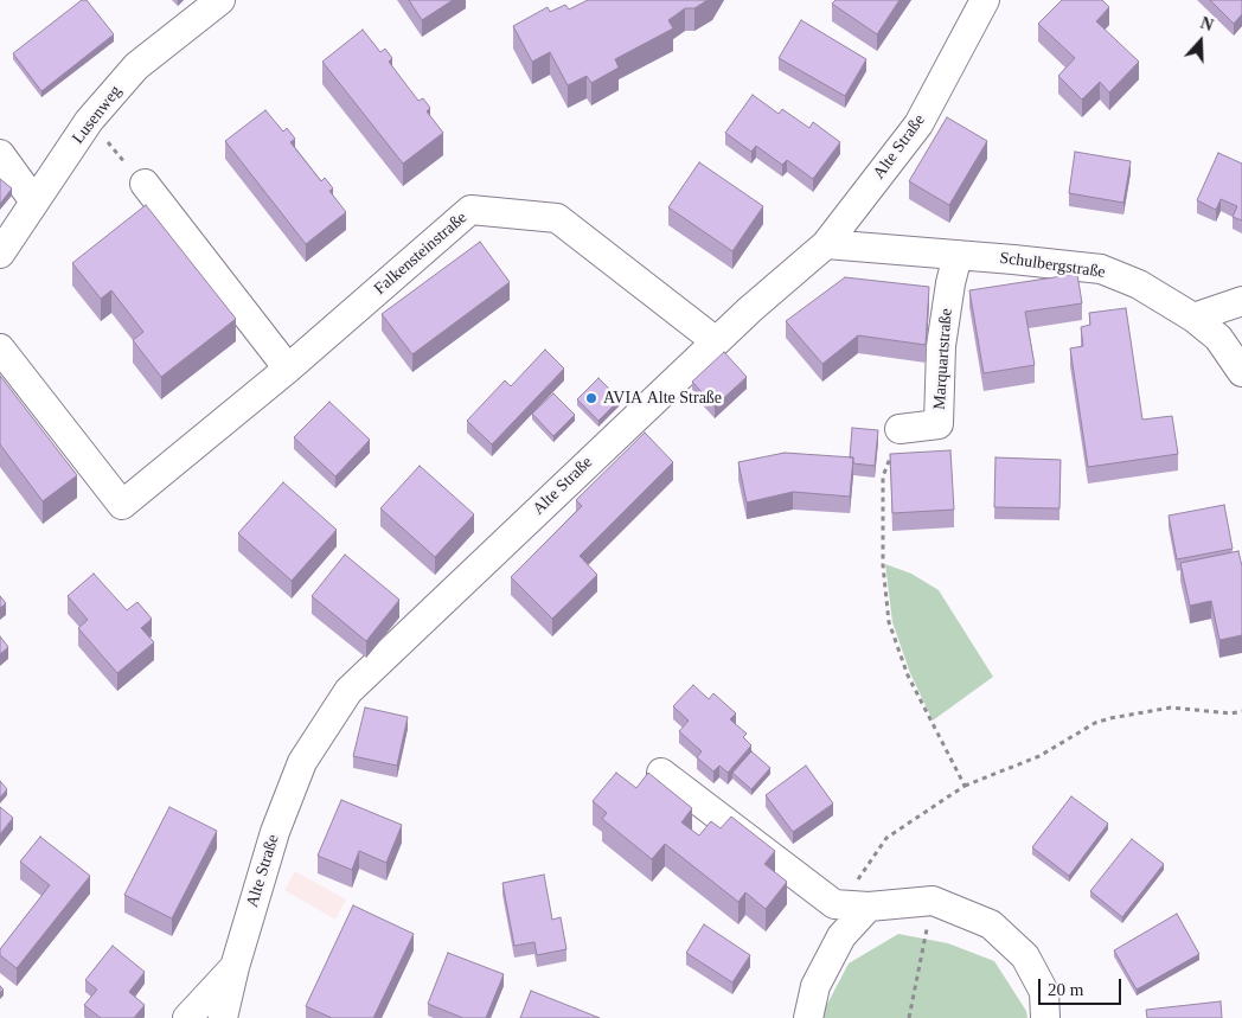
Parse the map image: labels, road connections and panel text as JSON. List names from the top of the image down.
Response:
{
  "streets": {
    "street": [
      "Lusenweg",
      "Alte Straße",
      "Falkensteinstraße",
      "Schulbergstraße",
      "Marquartstraße"
    ]
  },
  "crossings": [
    ["Alte Straße", "Falkensteinstraße"],
    ["Alte Straße", "Schulbergstraße"],
    ["Schulbergstraße", "Marquartstraße"]
  ],
  "places": ["AVIA Alte Straße"],
  "scale_bar": "20 m",
  "north": "top"
}
